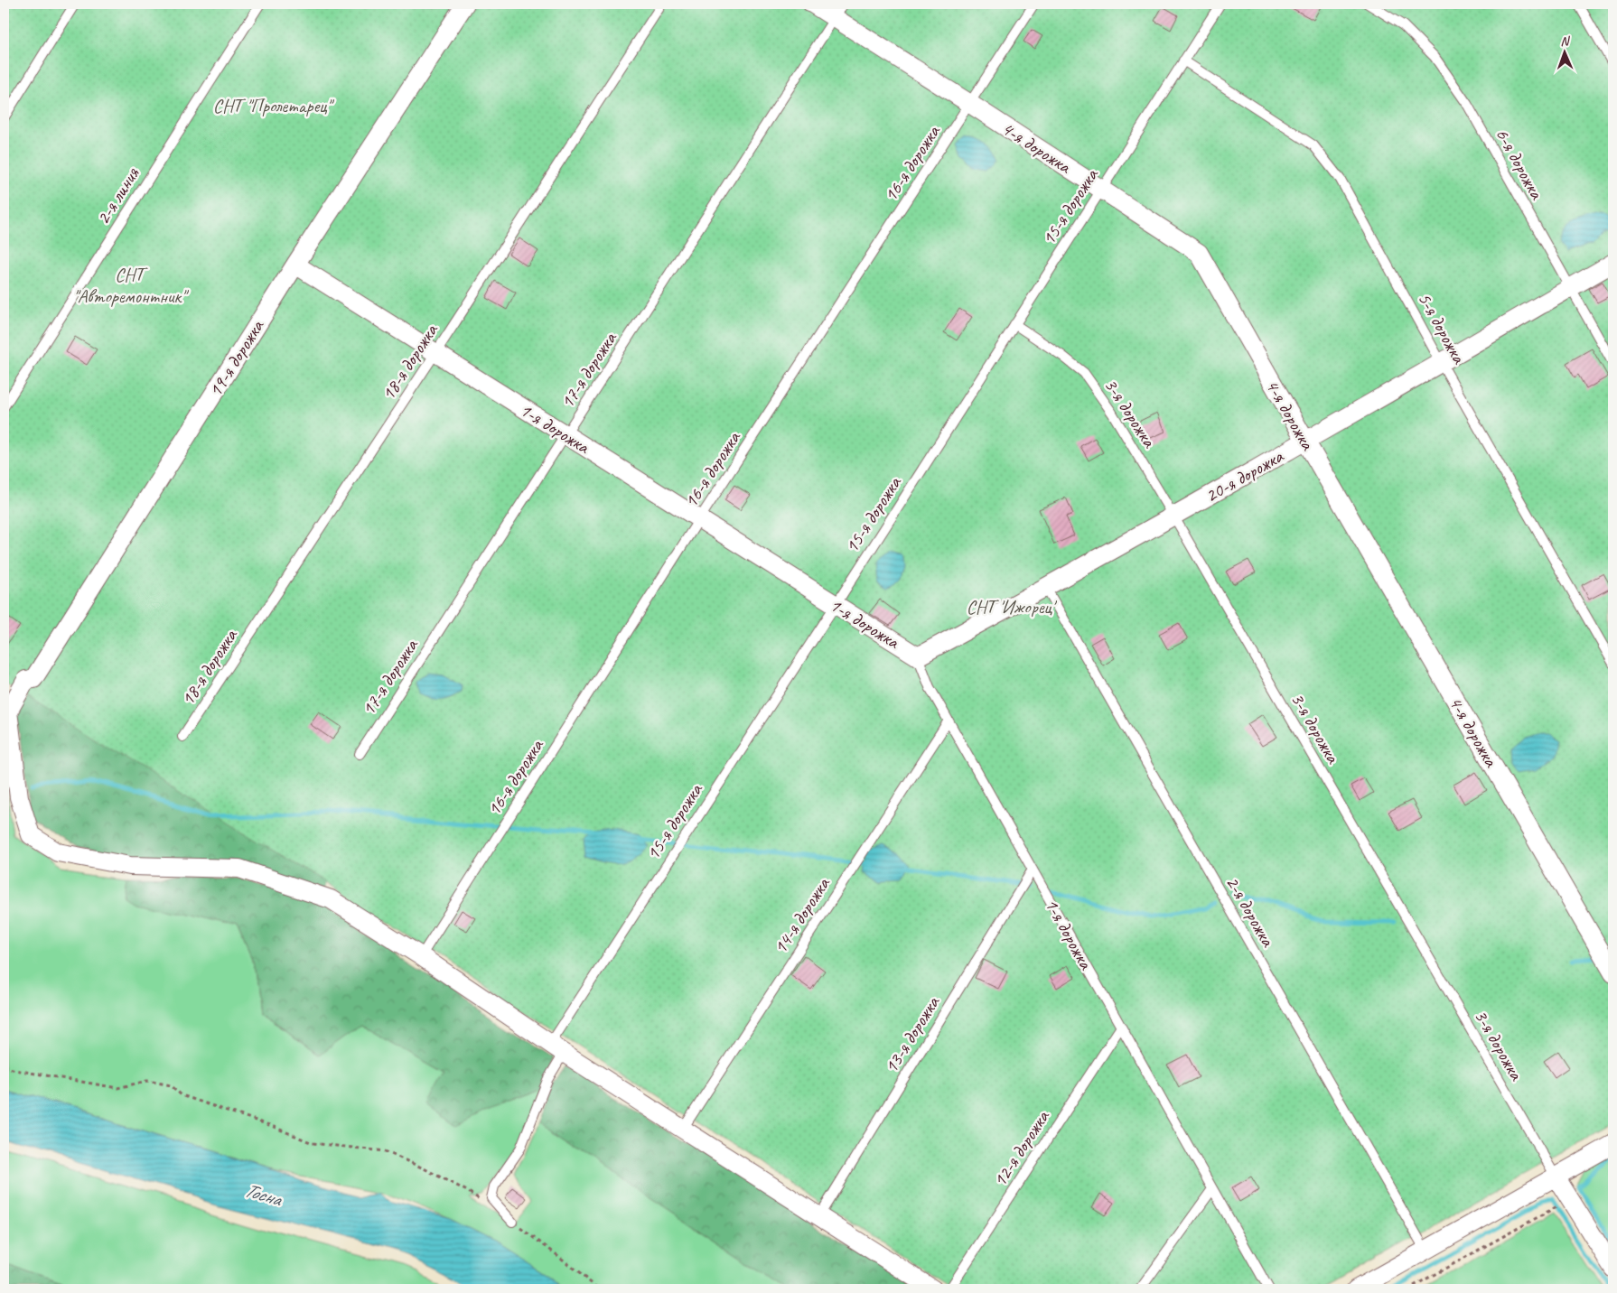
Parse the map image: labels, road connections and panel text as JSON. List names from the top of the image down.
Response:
{
  "streets": {
    "street": [
      "4-я дорожка",
      "19-я дорожка",
      "1-я дорожка",
      "20-я дорожка"
    ],
    "lane": [
      "16-я дорожка",
      "6-я дорожка",
      "2-я линия",
      "15-я дорожка",
      "5-я дорожка",
      "18-я дорожка",
      "17-я дорожка",
      "3-я дорожка",
      "2-я дорожка",
      "14-я дорожка",
      "13-я дорожка",
      "12-я дорожка"
    ]
  },
  "crossings": [
    ["4-я дорожка", "16-я дорожка"],
    ["4-я дорожка", "15-я дорожка"],
    ["4-я дорожка", "17-я дорожка"],
    ["4-я дорожка", "20-я дорожка"],
    ["16-я дорожка", "1-я дорожка"],
    ["6-я дорожка", "20-я дорожка"],
    ["15-я дорожка", "5-я дорожка"],
    ["15-я дорожка", "3-я дорожка"],
    ["15-я дорожка", "1-я дорожка"],
    ["5-я дорожка", "20-я дорожка"],
    ["19-я дорожка", "1-я дорожка"],
    ["18-я дорожка", "1-я дорожка"],
    ["17-я дорожка", "1-я дорожка"],
    ["3-я дорожка", "20-я дорожка"],
    ["1-я дорожка", "20-я дорожка"],
    ["1-я дорожка", "14-я дорожка"],
    ["1-я дорожка", "13-я дорожка"],
    ["1-я дорожка", "12-я дорожка"],
    ["20-я дорожка", "2-я дорожка"]
  ],
  "water": ["Тосна"],
  "parks": ["СНТ \"Пролетарец\"", "СНТ \"Авторемонтник\"", "СНТ 'Ижорец'"],
  "north": "top"
}
